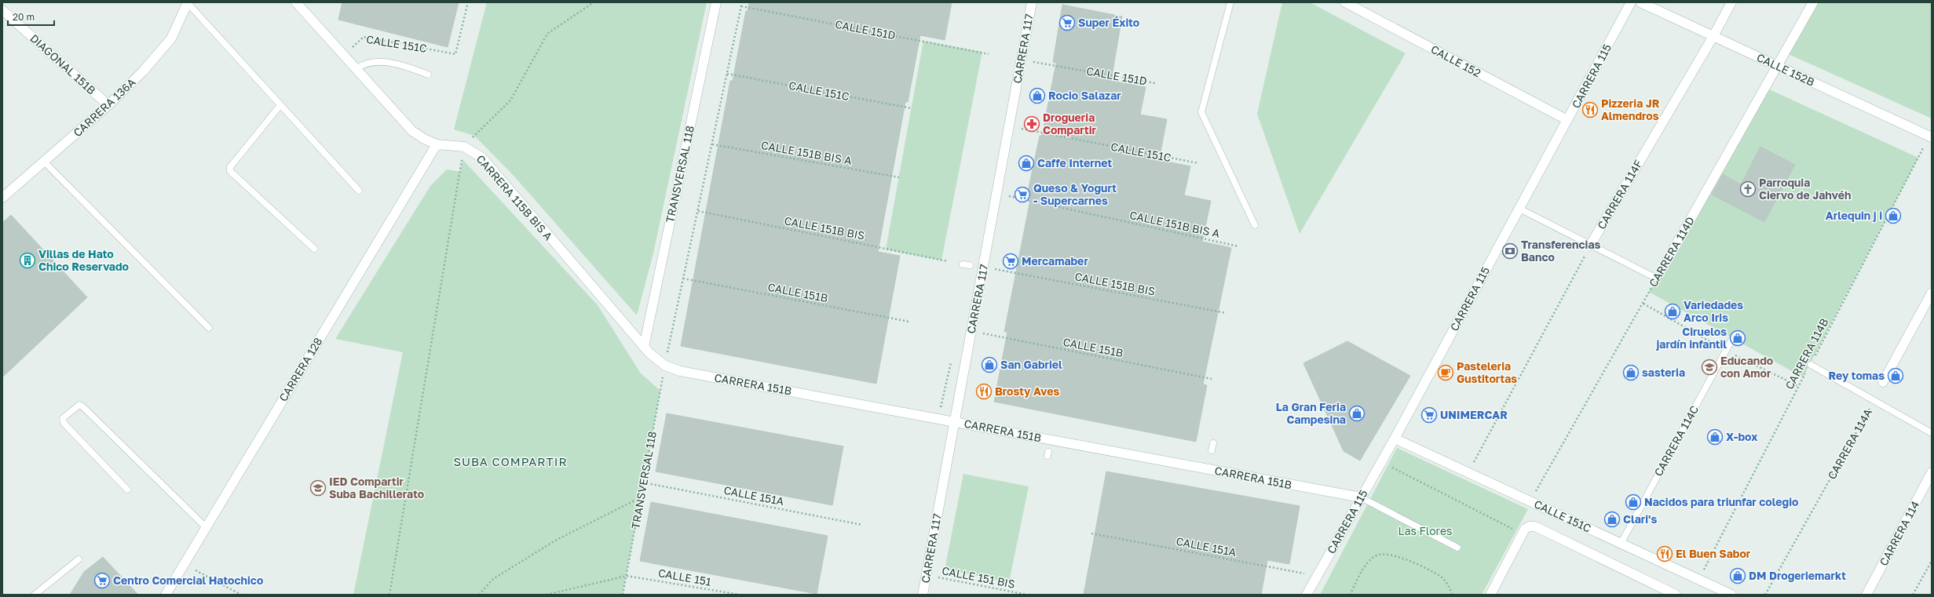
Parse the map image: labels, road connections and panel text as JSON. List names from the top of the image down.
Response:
{
  "streets": {
    "street": [
      "CALLE 151C",
      "CARRERA 117",
      "CALLE 152",
      "DIAGONAL 151B",
      "CALLE 152B",
      "CARRERA 115",
      "CARRERA 136A",
      "TRANSVERSAL 118",
      "CARRERA 114F",
      "CARRERA 115B BIS A",
      "CARRERA 114D",
      "CARRERA 128",
      "CARRERA 151B",
      "CARRERA 114"
    ],
    "lane": ["CARRERA 114C"],
    "path": [
      "CALLE 151D",
      "CALLE 151B BIS A",
      "CALLE 151B BIS",
      "CALLE 151B",
      "CARRERA 114B",
      "CARRERA 114A",
      "CALLE 151A",
      "CALLE 151",
      "CALLE 151 BIS"
    ]
  },
  "crossings": [
    ["CALLE 151D", "CARRERA 117"],
    ["CALLE 151D", "TRANSVERSAL 118"],
    ["CALLE 151C", "CARRERA 117"],
    ["CALLE 151C", "CARRERA 115"],
    ["CALLE 151C", "TRANSVERSAL 118"],
    ["CALLE 151C", "CARRERA 115B BIS A"],
    ["CALLE 151C", "CARRERA 114D"],
    ["CALLE 151C", "CARRERA 114B"],
    ["CALLE 151C", "CARRERA 114C"],
    ["CARRERA 117", "CALLE 151B BIS A"],
    ["CARRERA 117", "CALLE 151B BIS"],
    ["CARRERA 117", "CALLE 151B"],
    ["CARRERA 117", "CARRERA 151B"],
    ["CARRERA 117", "CALLE 151 BIS"],
    ["CALLE 152", "CARRERA 115"],
    ["DIAGONAL 151B", "CARRERA 136A"],
    ["CALLE 152B", "CARRERA 114F"],
    ["CALLE 152B", "CARRERA 114D"],
    ["CALLE 152B", "CARRERA 114B"],
    ["CARRERA 115", "CARRERA 151B"],
    ["CARRERA 115", "CALLE 151A"],
    ["CALLE 151B BIS A", "TRANSVERSAL 118"],
    ["TRANSVERSAL 118", "CARRERA 115B BIS A"],
    ["TRANSVERSAL 118", "CALLE 151B BIS"],
    ["TRANSVERSAL 118", "CALLE 151B"],
    ["TRANSVERSAL 118", "CARRERA 151B"],
    ["TRANSVERSAL 118", "CALLE 151A"],
    ["TRANSVERSAL 118", "CALLE 151"],
    ["CARRERA 115B BIS A", "CARRERA 128"],
    ["CARRERA 115B BIS A", "CARRERA 151B"]
  ],
  "districts": ["SUBA COMPARTIR"],
  "parks": ["Las Flores"],
  "places": {
    "supermarket": [
      "Super Éxito",
      "Queso & Yogurt - Supercarnes",
      "Mercamaber",
      "UNIMERCAR",
      "Centro Comercial Hatochico"
    ],
    "shop": [
      "Rocio Salazar",
      "Caffe Internet",
      "Arlequin j i",
      "Variedades Arco Iris",
      "Ciruelos jardín infantil",
      "San Gabriel",
      "sasteria",
      "Rey tomas",
      "La Gran Feria Campesina",
      "X-box",
      "Nacidos para triunfar colegio",
      "Clari's",
      "DM Drogeriemarkt"
    ],
    "restaurant": ["Pizzeria JR Almendros", "Brosty Aves", "El Buen Sabor"],
    "pharmacy": ["Drogueria Compartir"],
    "church": ["Parroquia Ciervo de Jahvéh"],
    "bank": ["Transferencias Banco"],
    "building": ["Villas de Hato Chico Reservado"],
    "school or university": ["Educando con Amor", "IED Compartir Suba Bachillerato"],
    "cafe": ["Pasteleria Gustitortas"]
  },
  "scale_bar": "20 m"
}
